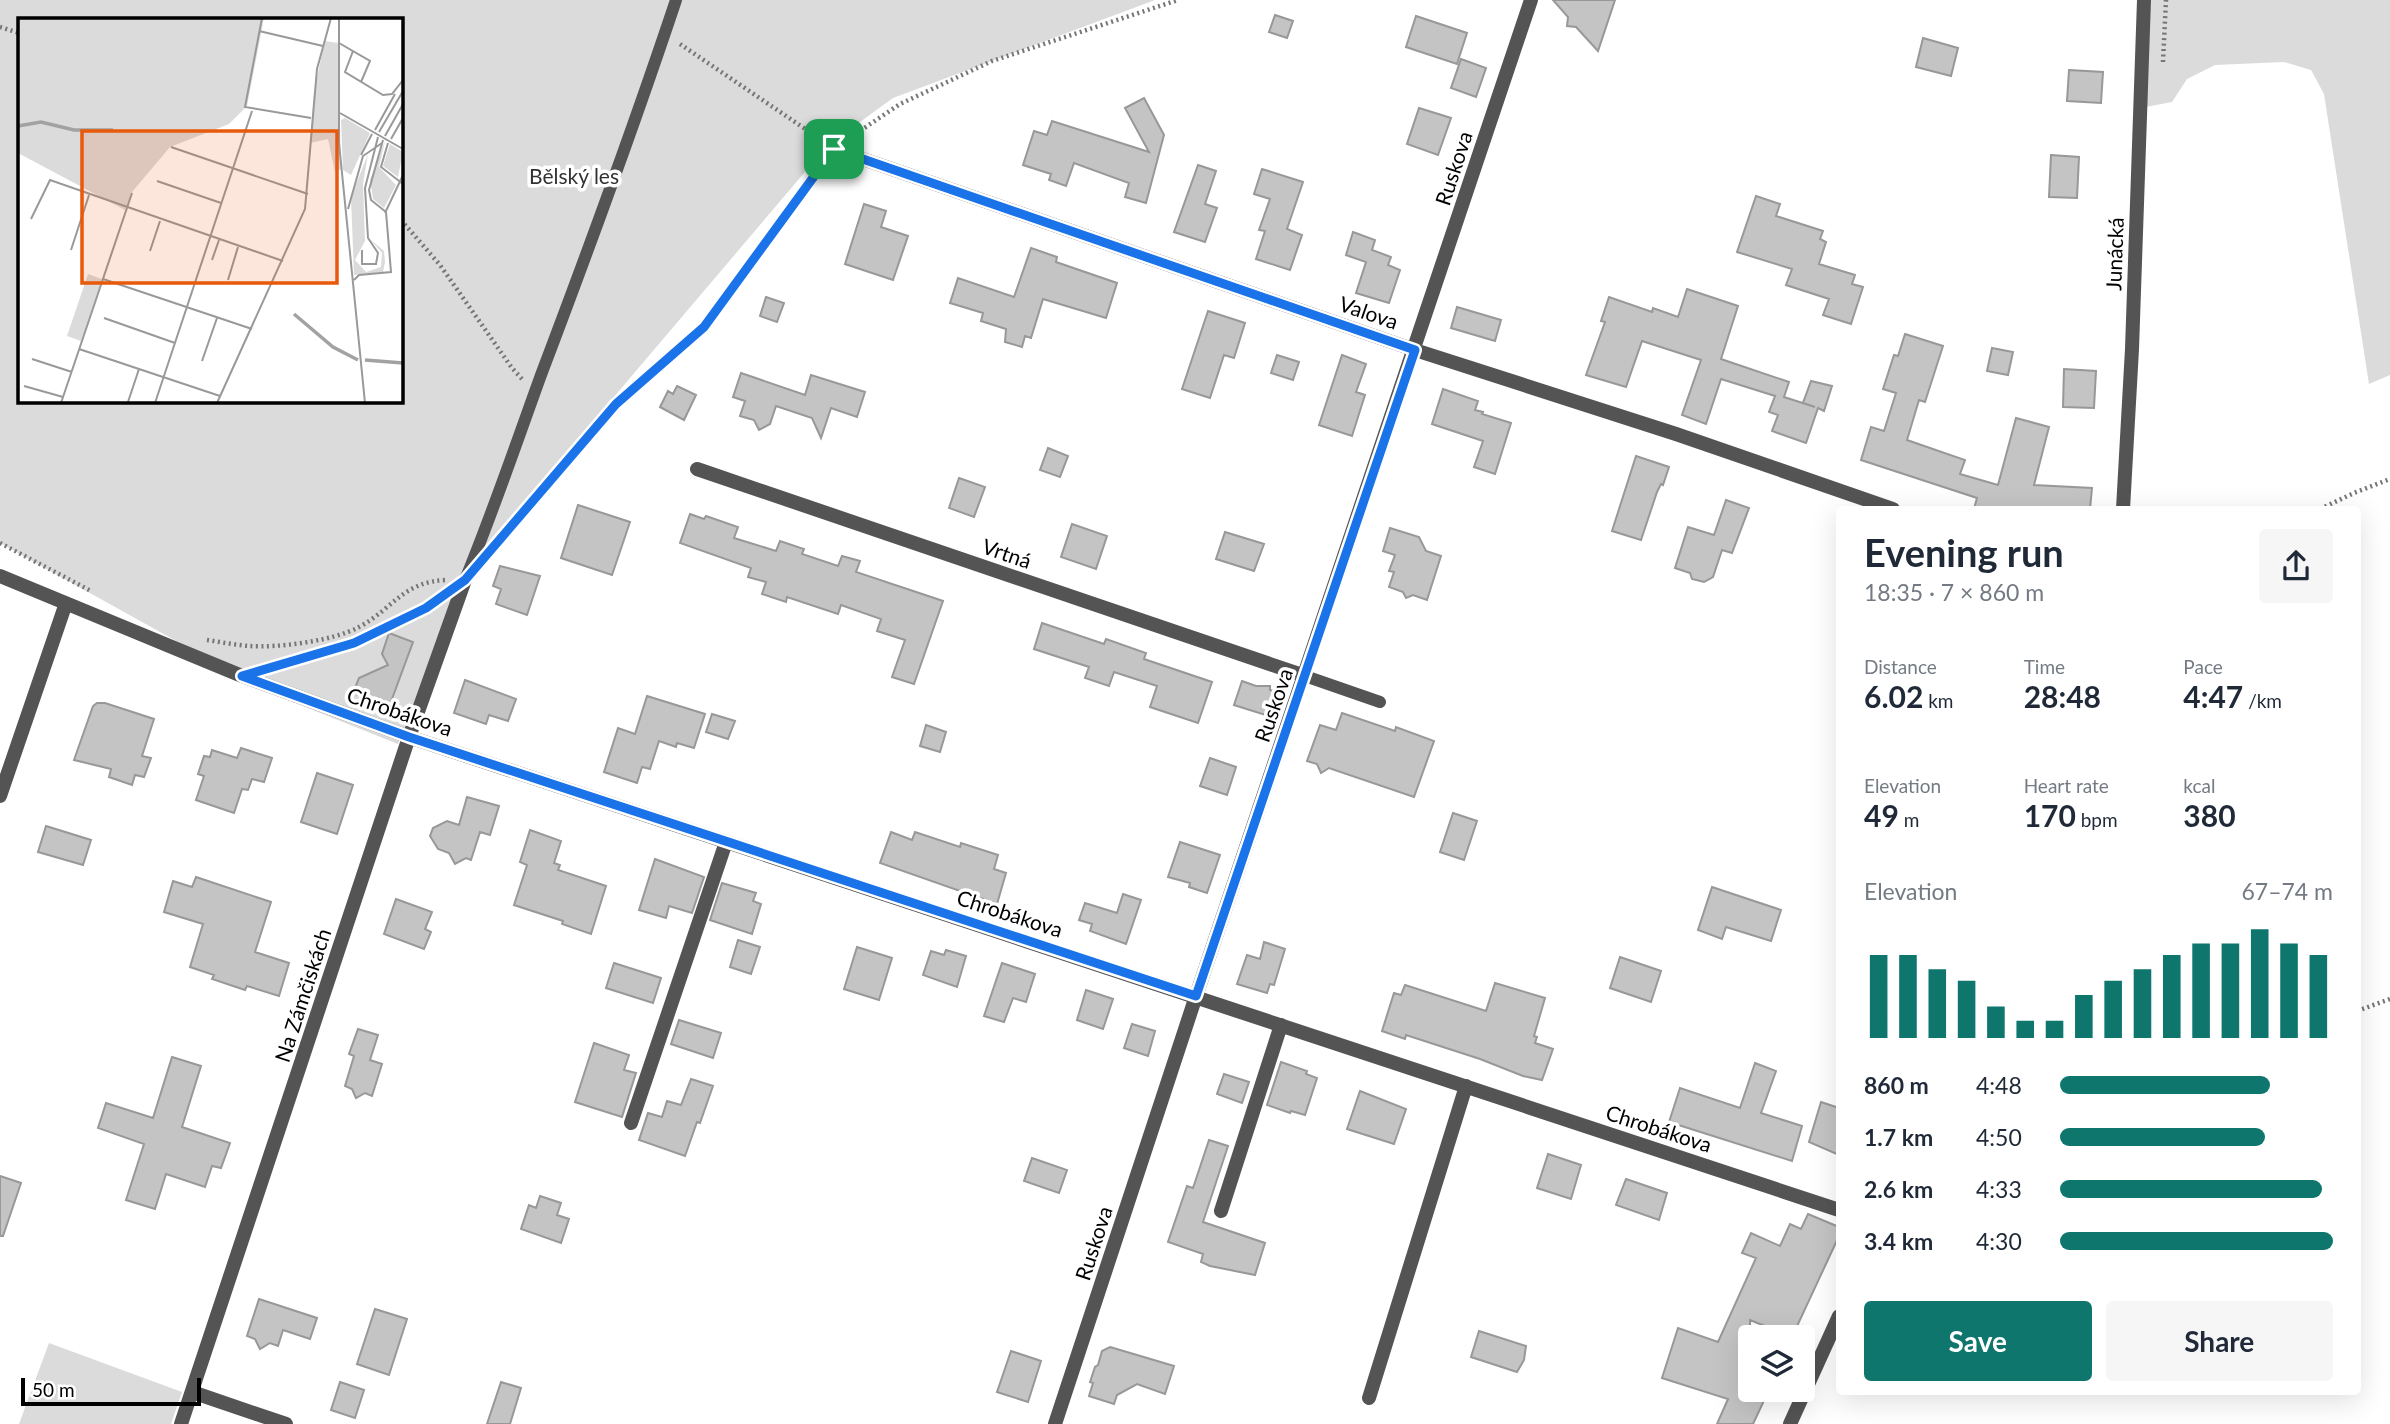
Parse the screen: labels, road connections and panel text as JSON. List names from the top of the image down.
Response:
{
  "streets": {
    "street": [
      "Ruskova",
      "Junácká",
      "Valova",
      "Vrtná",
      "Chrobákova",
      "Na Zámčiskách"
    ]
  },
  "crossings": [
    ["Ruskova", "Valova"],
    ["Ruskova", "Vrtná"],
    ["Ruskova", "Chrobákova"],
    ["Chrobákova", "Na Zámčiskách"]
  ],
  "parks": ["Bělský les"],
  "scale_bar": "50 m",
  "page": {
    "heading": ["Evening run", "18:35 · 7 × 860 m"],
    "stats": [
      ["Distance", "6.02 km"],
      ["Time", "28:48"],
      ["Pace", "4:47 /km"],
      ["Elevation", "49 m"],
      ["Heart rate", "170 bpm"],
      ["kcal", "380"]
    ],
    "chart": ["Elevation", "67–74 m"],
    "list": [
      {
        "name": "860 m",
        "note": "4:48"
      },
      {
        "name": "1.7 km",
        "note": "4:50"
      },
      {
        "name": "2.6 km",
        "note": "4:33"
      },
      {
        "name": "3.4 km",
        "note": "4:30"
      }
    ],
    "buttons": ["Save", "Share"],
    "scale": "50 m"
  }
}
